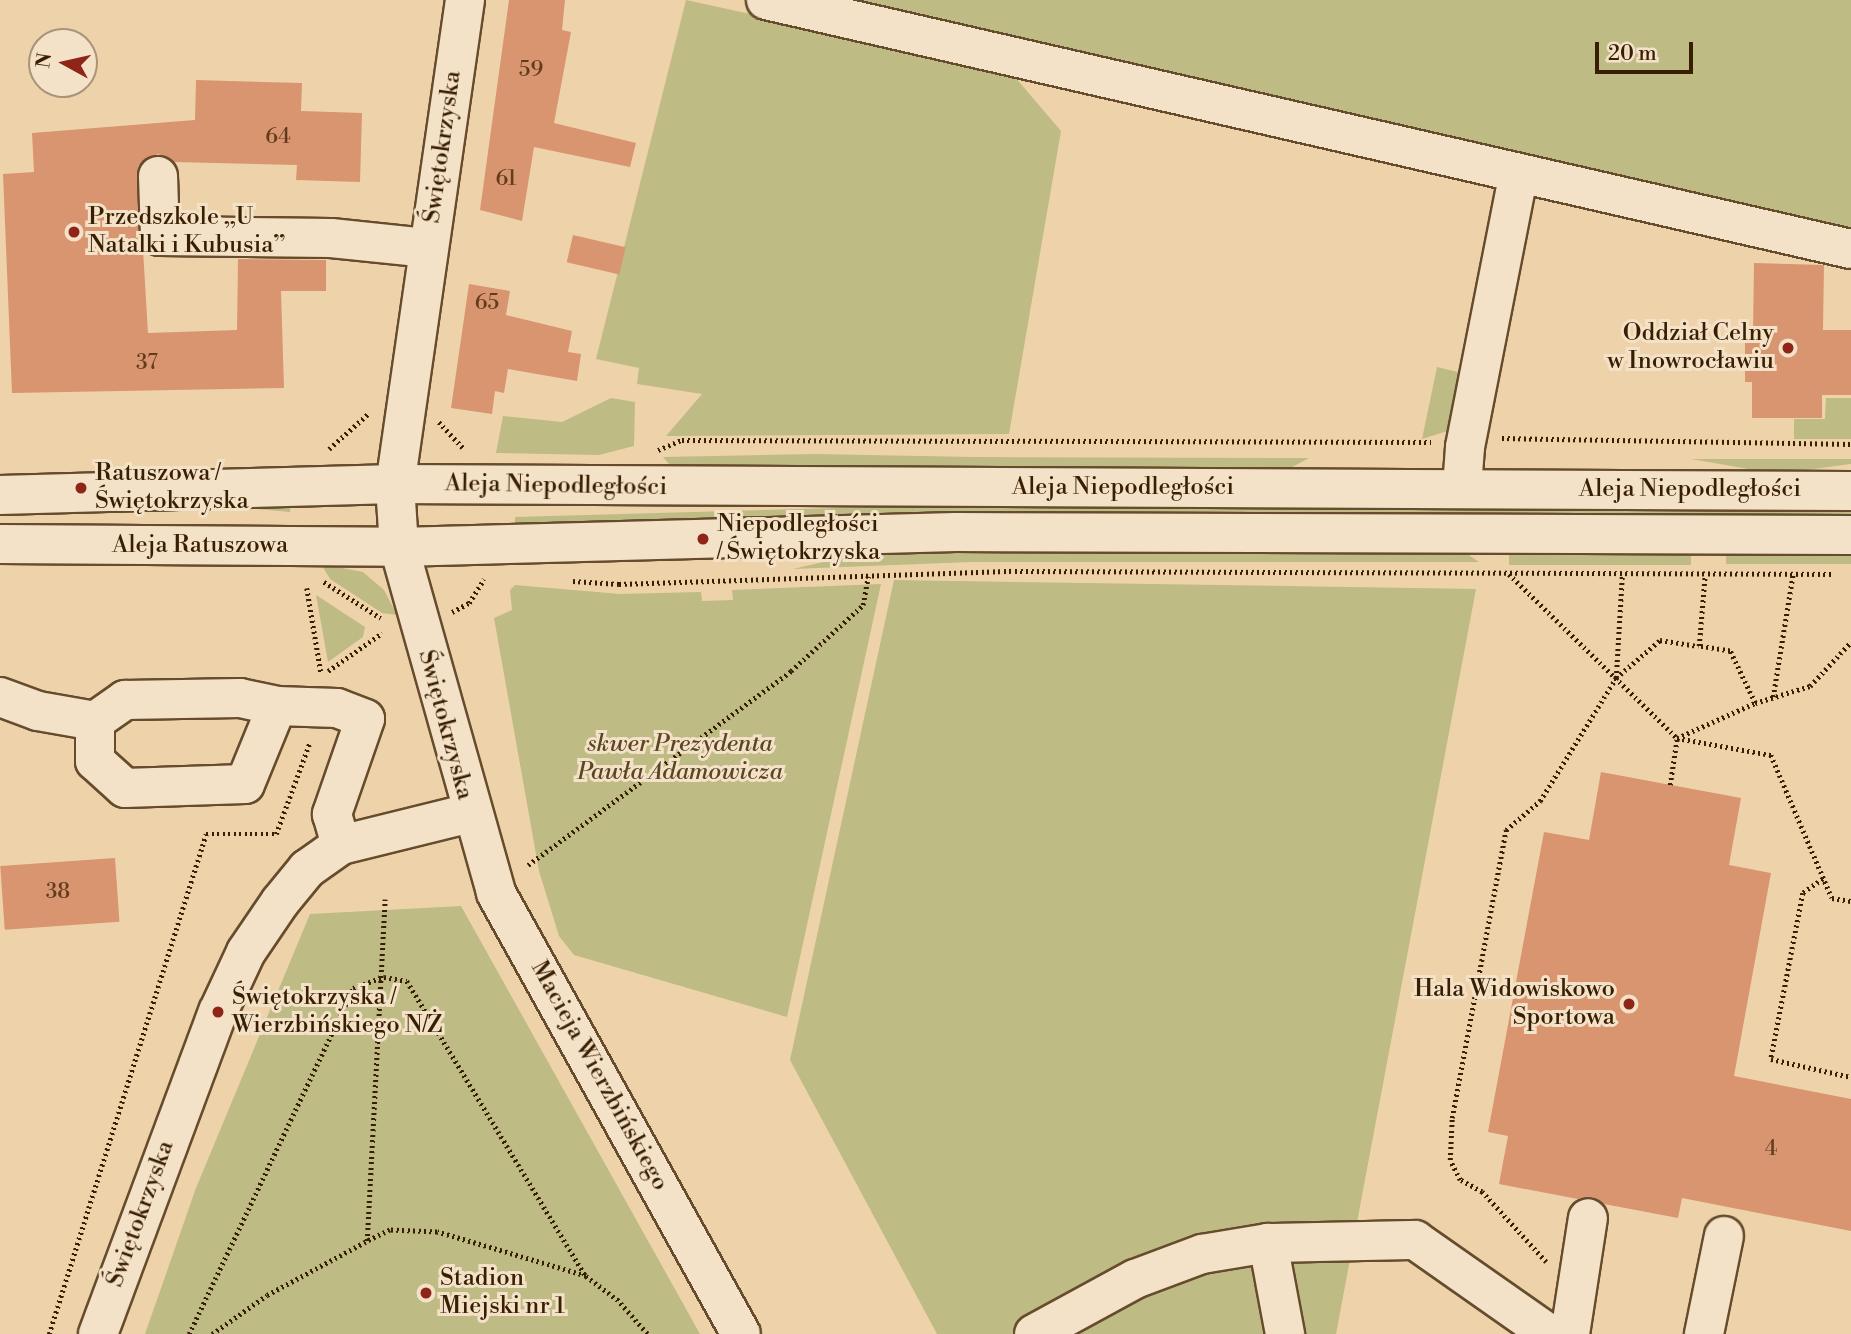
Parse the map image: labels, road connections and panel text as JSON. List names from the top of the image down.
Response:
{
  "streets": {
    "street": [
      "Świętokrzyska",
      "Aleja Niepodległości",
      "Aleja Ratuszowa",
      "Macieja Wierzbińskiego"
    ]
  },
  "crossings": [
    ["Świętokrzyska", "Aleja Niepodległości"],
    ["Świętokrzyska", "Aleja Ratuszowa"],
    ["Świętokrzyska", "Macieja Wierzbińskiego"],
    ["Aleja Niepodległości", "Aleja Ratuszowa"]
  ],
  "parks": ["skwer Prezydenta Pawła Adamowicza"],
  "places": [
    "Przedszkole „U Natalki i Kubusia”",
    "Oddział Celny w Inowrocławiu",
    "Ratuszowa / Świętokrzyska",
    "Niepodległości / Świętokrzyska",
    "Hala Widowiskowo Sportowa",
    "Świętokrzyska / Wierzbińskiego N/Ż",
    "Stadion Miejski nr 1"
  ],
  "house_numbers": [
    "59",
    "64",
    "61",
    "65",
    "37",
    "38",
    "4"
  ],
  "scale_bar": "20 m",
  "north": "left"
}
